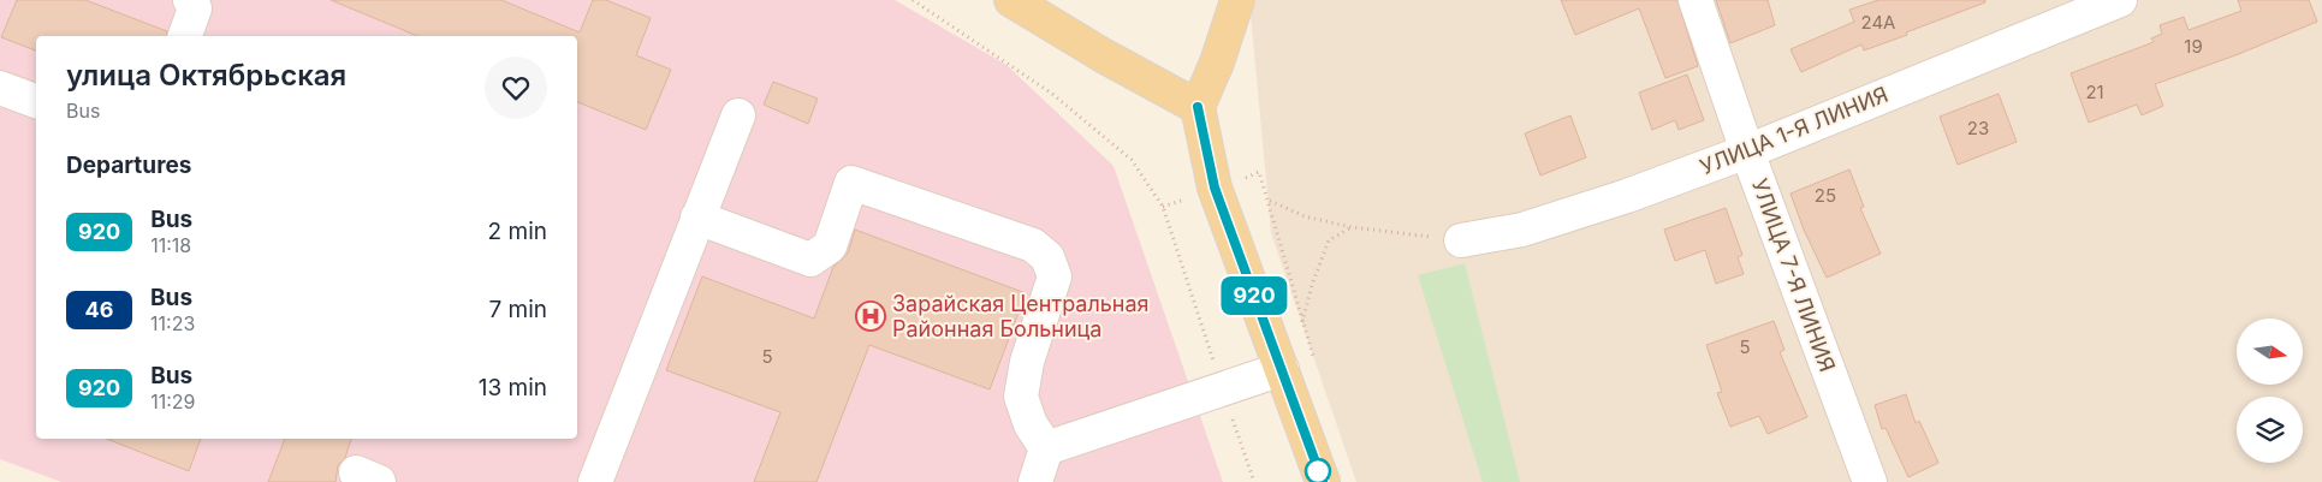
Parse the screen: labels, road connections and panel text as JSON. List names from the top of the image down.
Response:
{
  "streets": {
    "street": ["УЛИЦА 1-Я ЛИНИЯ", "УЛИЦА 7-Я ЛИНИЯ"]
  },
  "crossings": [
    ["УЛИЦА 1-Я ЛИНИЯ", "УЛИЦА 7-Я ЛИНИЯ"]
  ],
  "places": {
    "hospital": ["Зарайская Центральная Районная Больница"]
  },
  "lines": ["bus line 920"],
  "house_numbers": [
    "24А",
    "19",
    "21",
    "23",
    "25",
    "5",
    "5"
  ],
  "north": "right",
  "page": {
    "on_map": "920",
    "heading": [
      ["улица Октябрьская", "Bus"],
      "Departures"
    ],
    "list": [
      {
        "mark": "920",
        "name": "Bus",
        "note": "11:18",
        "value": "2 min"
      },
      {
        "mark": "46",
        "name": "Bus",
        "note": "11:23",
        "value": "7 min"
      },
      {
        "mark": "920",
        "name": "Bus",
        "note": "11:29",
        "value": "13 min"
      }
    ]
  }
}
